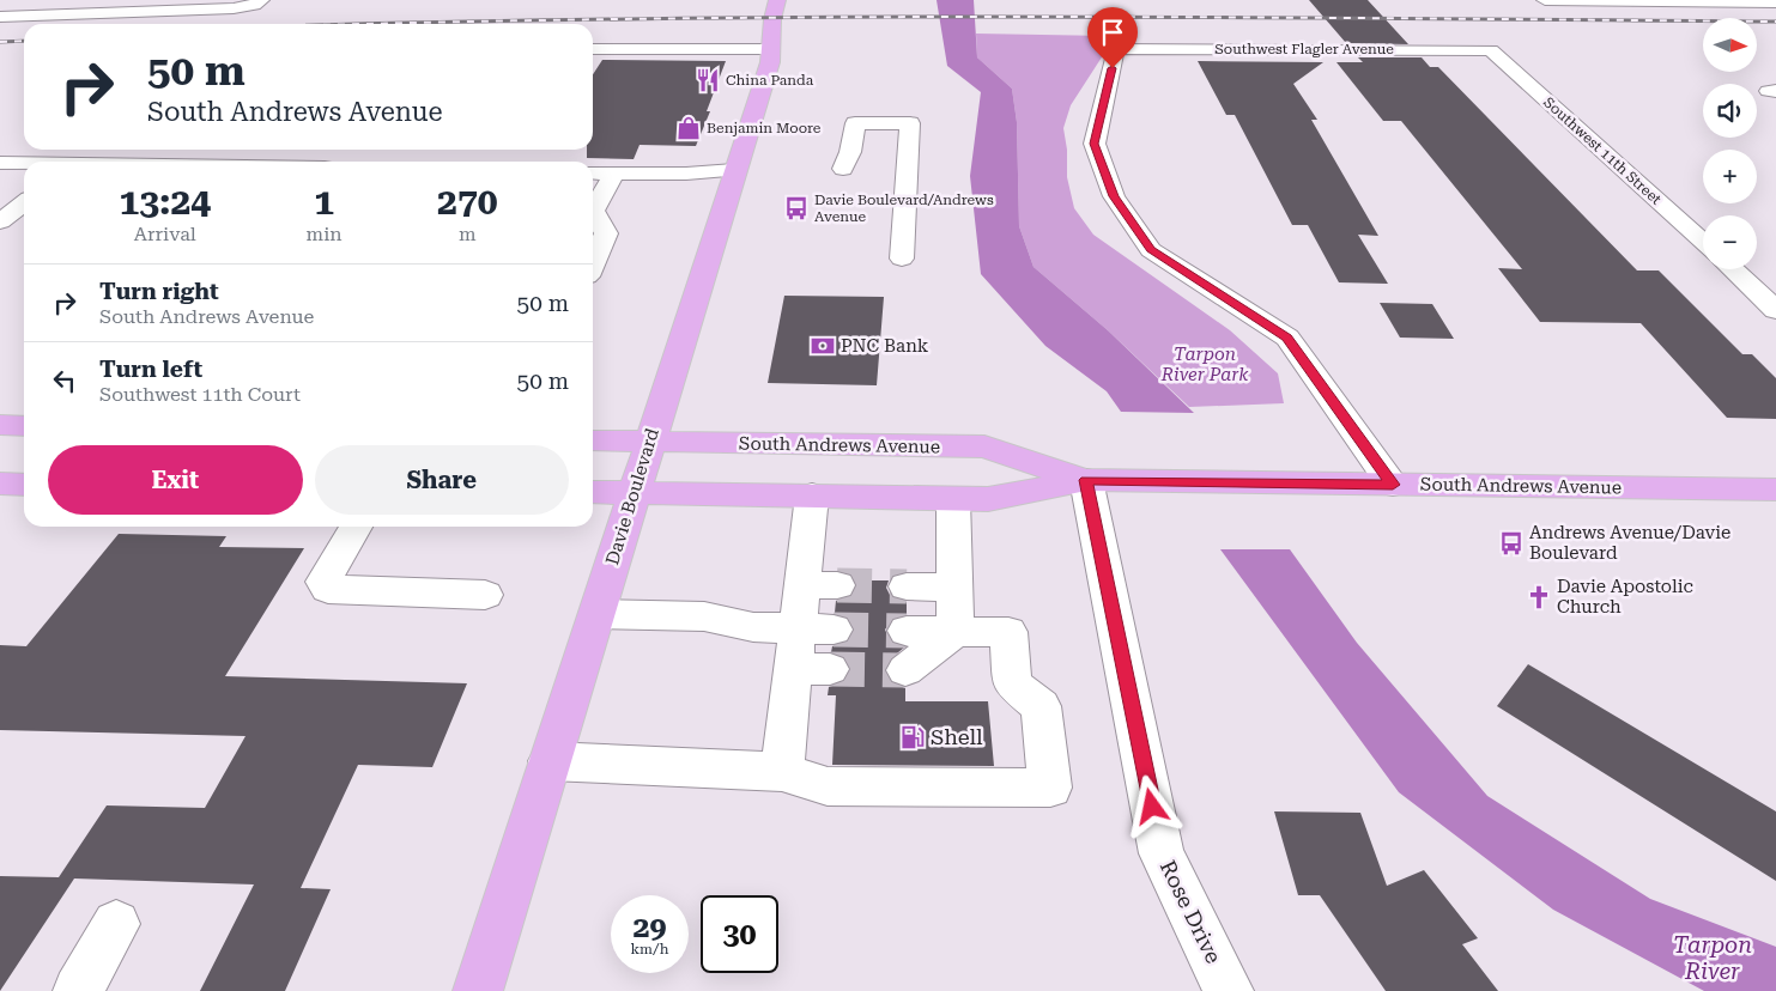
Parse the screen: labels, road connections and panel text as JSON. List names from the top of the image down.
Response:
{
  "streets": {
    "main road": ["South Andrews Avenue", "Davie Boulevard"],
    "street": ["Southwest Flagler Avenue", "Southwest 11th Street", "Rose Drive"]
  },
  "crossings": [
    ["Southwest Flagler Avenue", "Southwest 11th Street"],
    ["Southwest Flagler Avenue", "South Andrews Avenue"],
    ["South Andrews Avenue", "Davie Boulevard"],
    ["South Andrews Avenue", "Rose Drive"]
  ],
  "water": ["Tarpon River"],
  "parks": ["Tarpon River Park"],
  "places": {
    "restaurant": ["China Panda"],
    "shop": ["Benjamin Moore"],
    "bus stop": ["Davie Boulevard/Andrews Avenue", "Andrews Avenue/Davie Boulevard"],
    "bank": ["PNC Bank"],
    "church": ["Davie Apostolic Church"],
    "fuel station": ["Shell"]
  },
  "north": "right",
  "page": {
    "map_buttons": ["+", "−"],
    "turn": ["50 m", "South Andrews Avenue"],
    "eta": [
      "13:24",
      "Arrival",
      "1",
      "min",
      "270",
      "m"
    ],
    "list": [
      {
        "name": "Turn right",
        "note": "South Andrews Avenue",
        "value": "50 m"
      },
      {
        "name": "Turn left",
        "note": "Southwest 11th Court",
        "value": "50 m"
      }
    ],
    "buttons": ["Exit", "Share"],
    "speed": "29 km/h",
    "limit": "30"
  }
}
